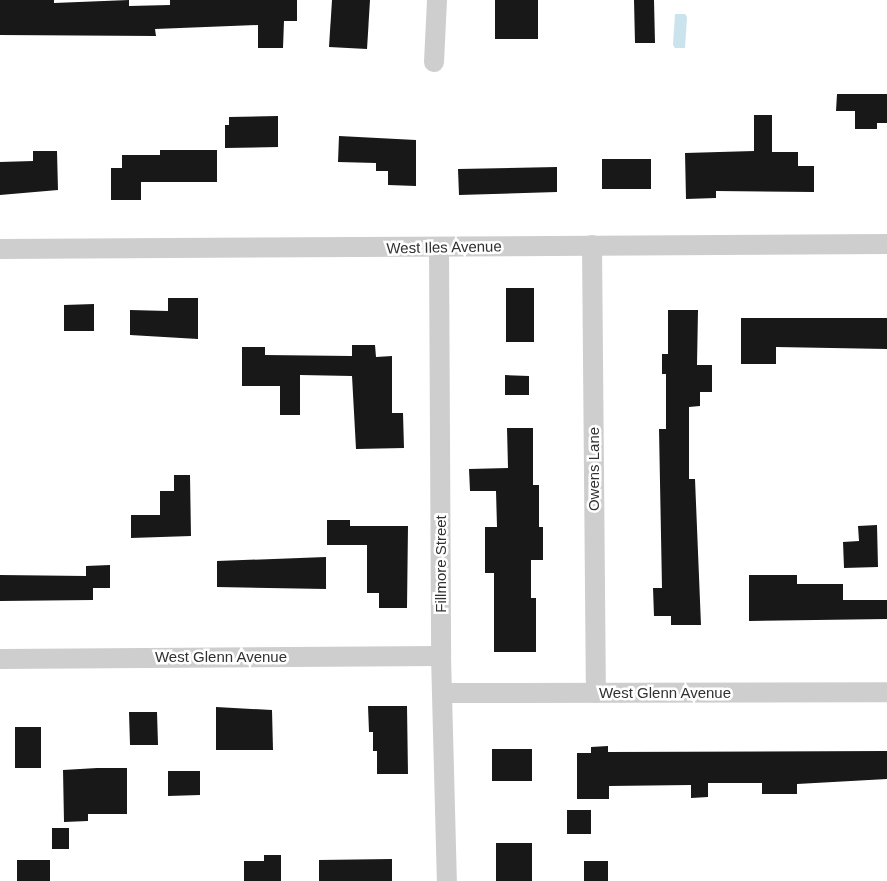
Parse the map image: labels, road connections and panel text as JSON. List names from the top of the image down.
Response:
{
  "streets": {
    "street": [
      "West Iles Avenue",
      "Owens Lane",
      "Fillmore Street",
      "West Glenn Avenue"
    ]
  },
  "crossings": [
    ["West Iles Avenue", "Owens Lane"],
    ["West Iles Avenue", "Fillmore Street"],
    ["Owens Lane", "West Glenn Avenue"],
    ["Fillmore Street", "West Glenn Avenue"]
  ]
}
